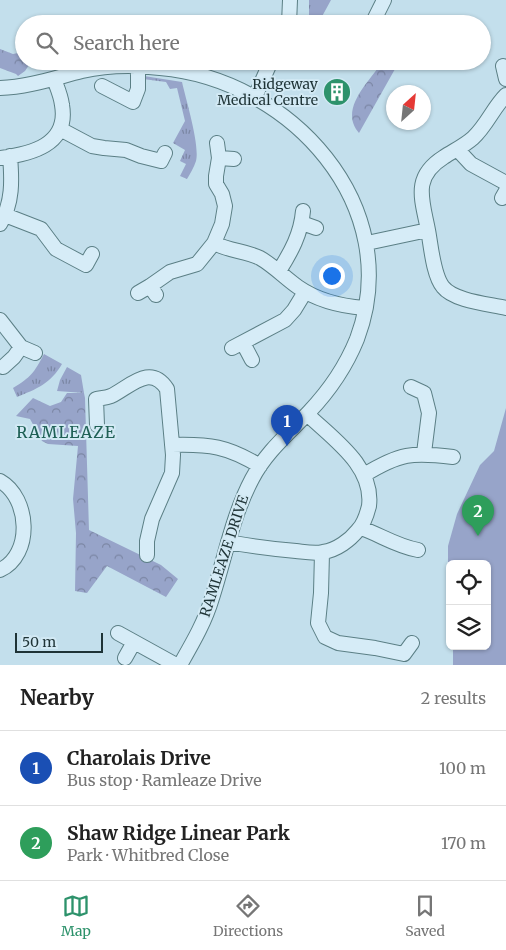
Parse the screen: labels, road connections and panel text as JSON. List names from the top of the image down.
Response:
{
  "streets": {
    "street": ["RAMLEAZE DRIVE"]
  },
  "districts": ["RAMLEAZE"],
  "places": {
    "building": ["Ridgeway Medical Centre"]
  },
  "scale_bar": "50 m",
  "north": "top right",
  "page": {
    "search": "Search here",
    "pins": ["1", "2"],
    "scale": "50 m",
    "heading": ["Nearby", "2 results"],
    "list": [
      {
        "mark": "1",
        "name": "Charolais Drive",
        "note": "Bus stop · Ramleaze Drive",
        "value": "100 m"
      },
      {
        "mark": "2",
        "name": "Shaw Ridge Linear Park",
        "note": "Park · Whitbred Close",
        "value": "170 m"
      }
    ],
    "nav": ["Map", "Directions", "Saved"]
  }
}
